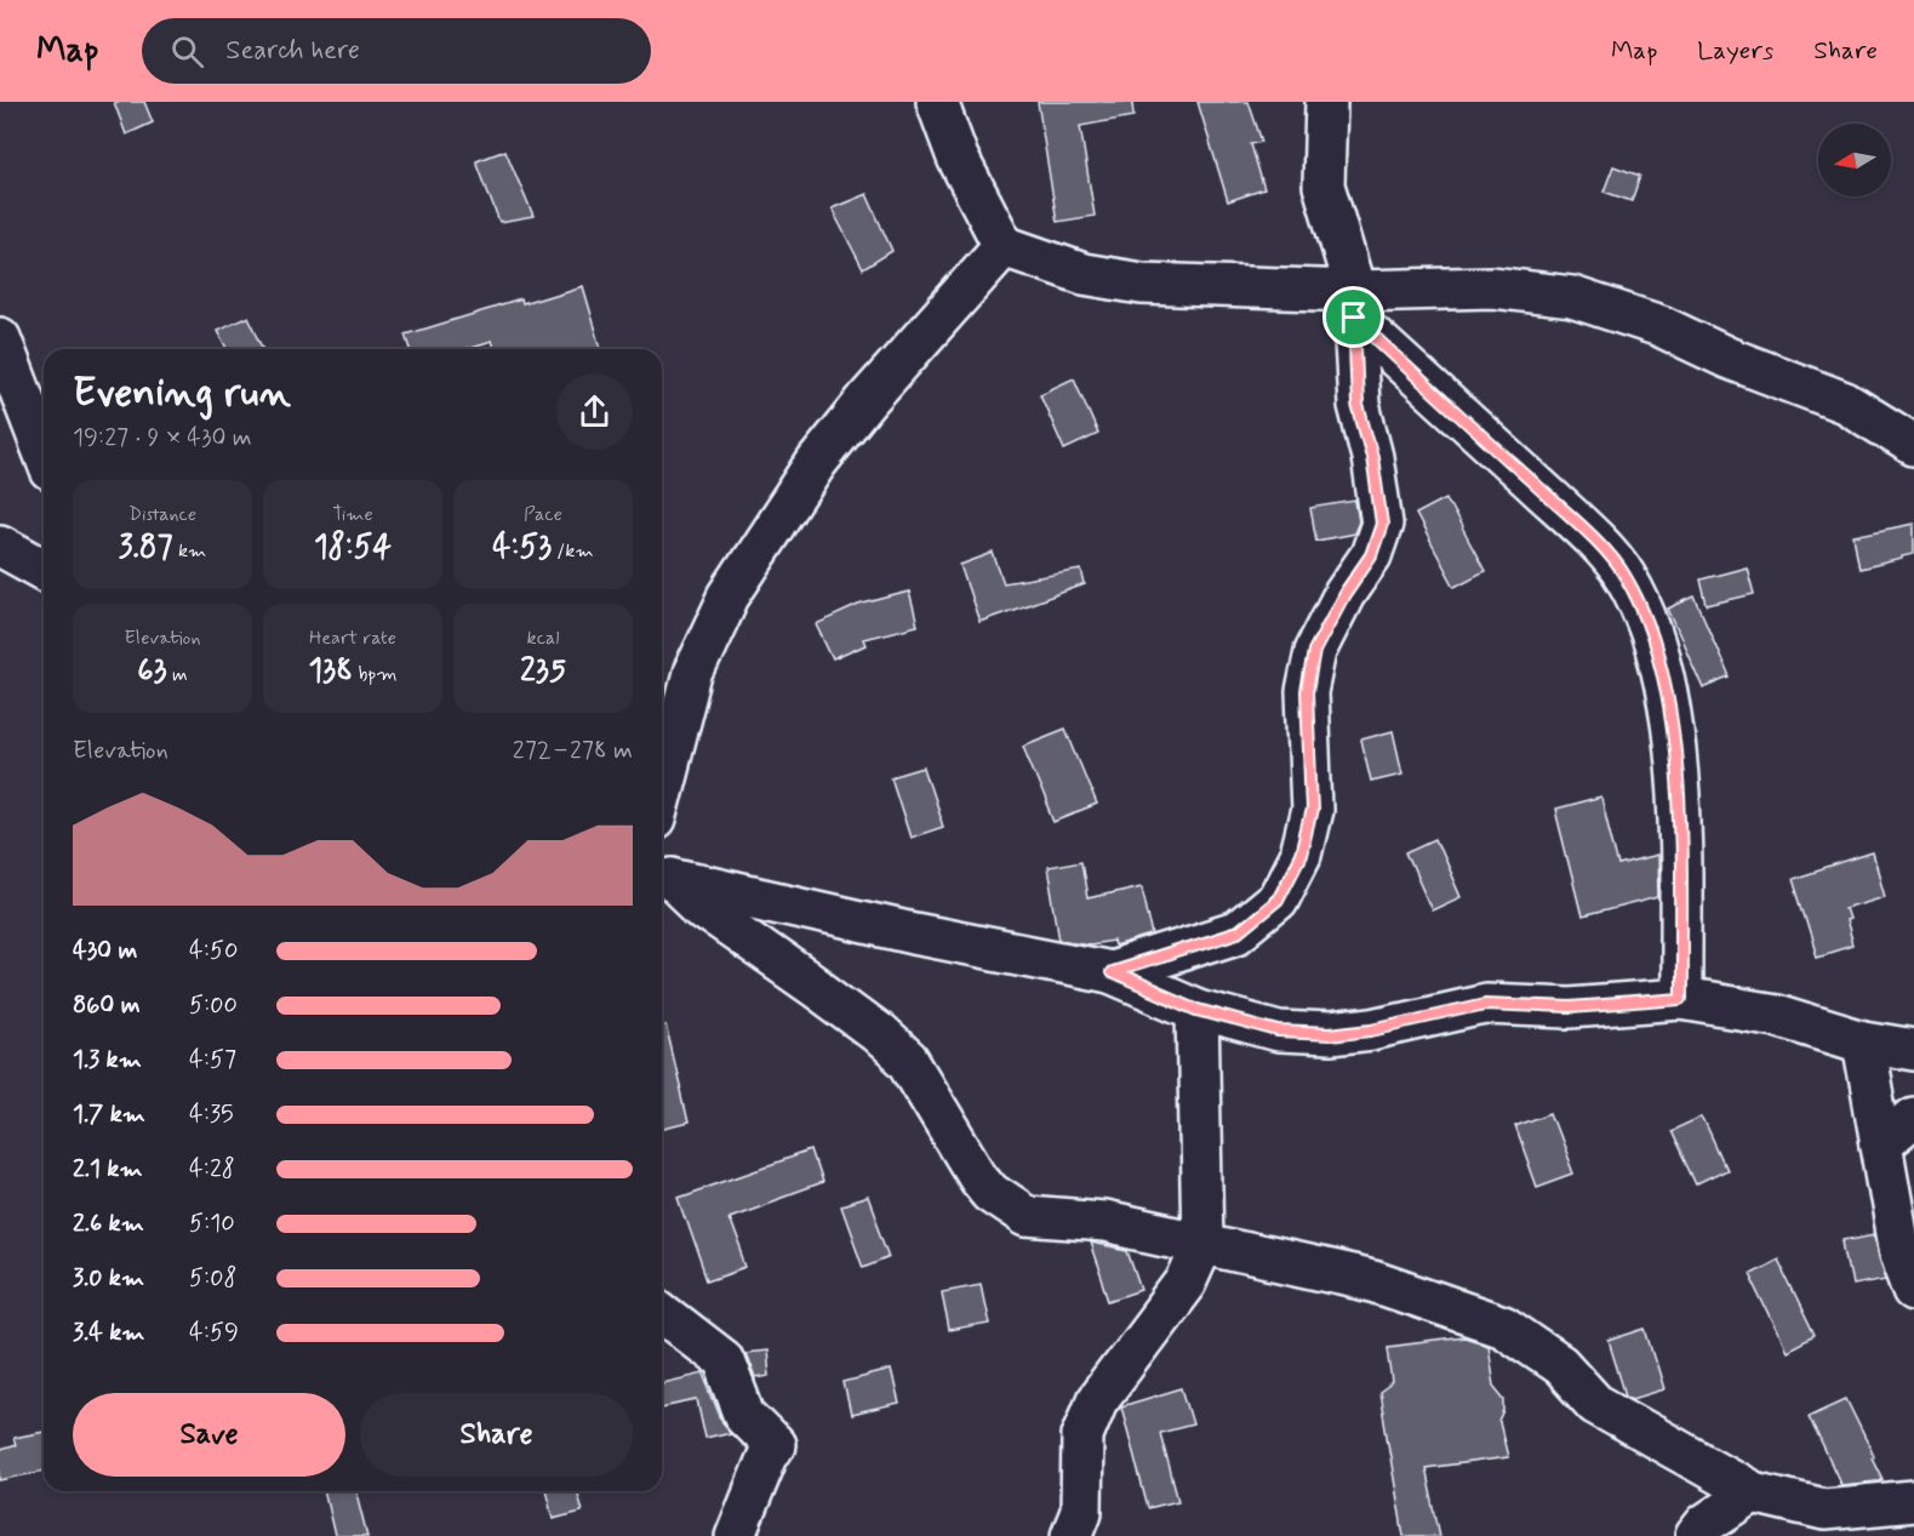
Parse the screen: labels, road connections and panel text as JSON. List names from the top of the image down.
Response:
{
  "north": "left",
  "page": {
    "header": "Map",
    "search": "Search here",
    "nav": ["Map", "Layers", "Share"],
    "heading": ["Evening run", "19:27 · 9 × 430 m"],
    "stats": [
      ["Distance", "3.87 km"],
      ["Time", "18:54"],
      ["Pace", "4:53 /km"],
      ["Elevation", "63 m"],
      ["Heart rate", "138 bpm"],
      ["kcal", "235"]
    ],
    "chart": ["Elevation", "272–278 m"],
    "list": [
      {
        "name": "430 m",
        "note": "4:50"
      },
      {
        "name": "860 m",
        "note": "5:00"
      },
      {
        "name": "1.3 km",
        "note": "4:57"
      },
      {
        "name": "1.7 km",
        "note": "4:35"
      },
      {
        "name": "2.1 km",
        "note": "4:28"
      },
      {
        "name": "2.6 km",
        "note": "5:10"
      },
      {
        "name": "3.0 km",
        "note": "5:08"
      },
      {
        "name": "3.4 km",
        "note": "4:59"
      }
    ],
    "buttons": ["Save", "Share"]
  }
}
